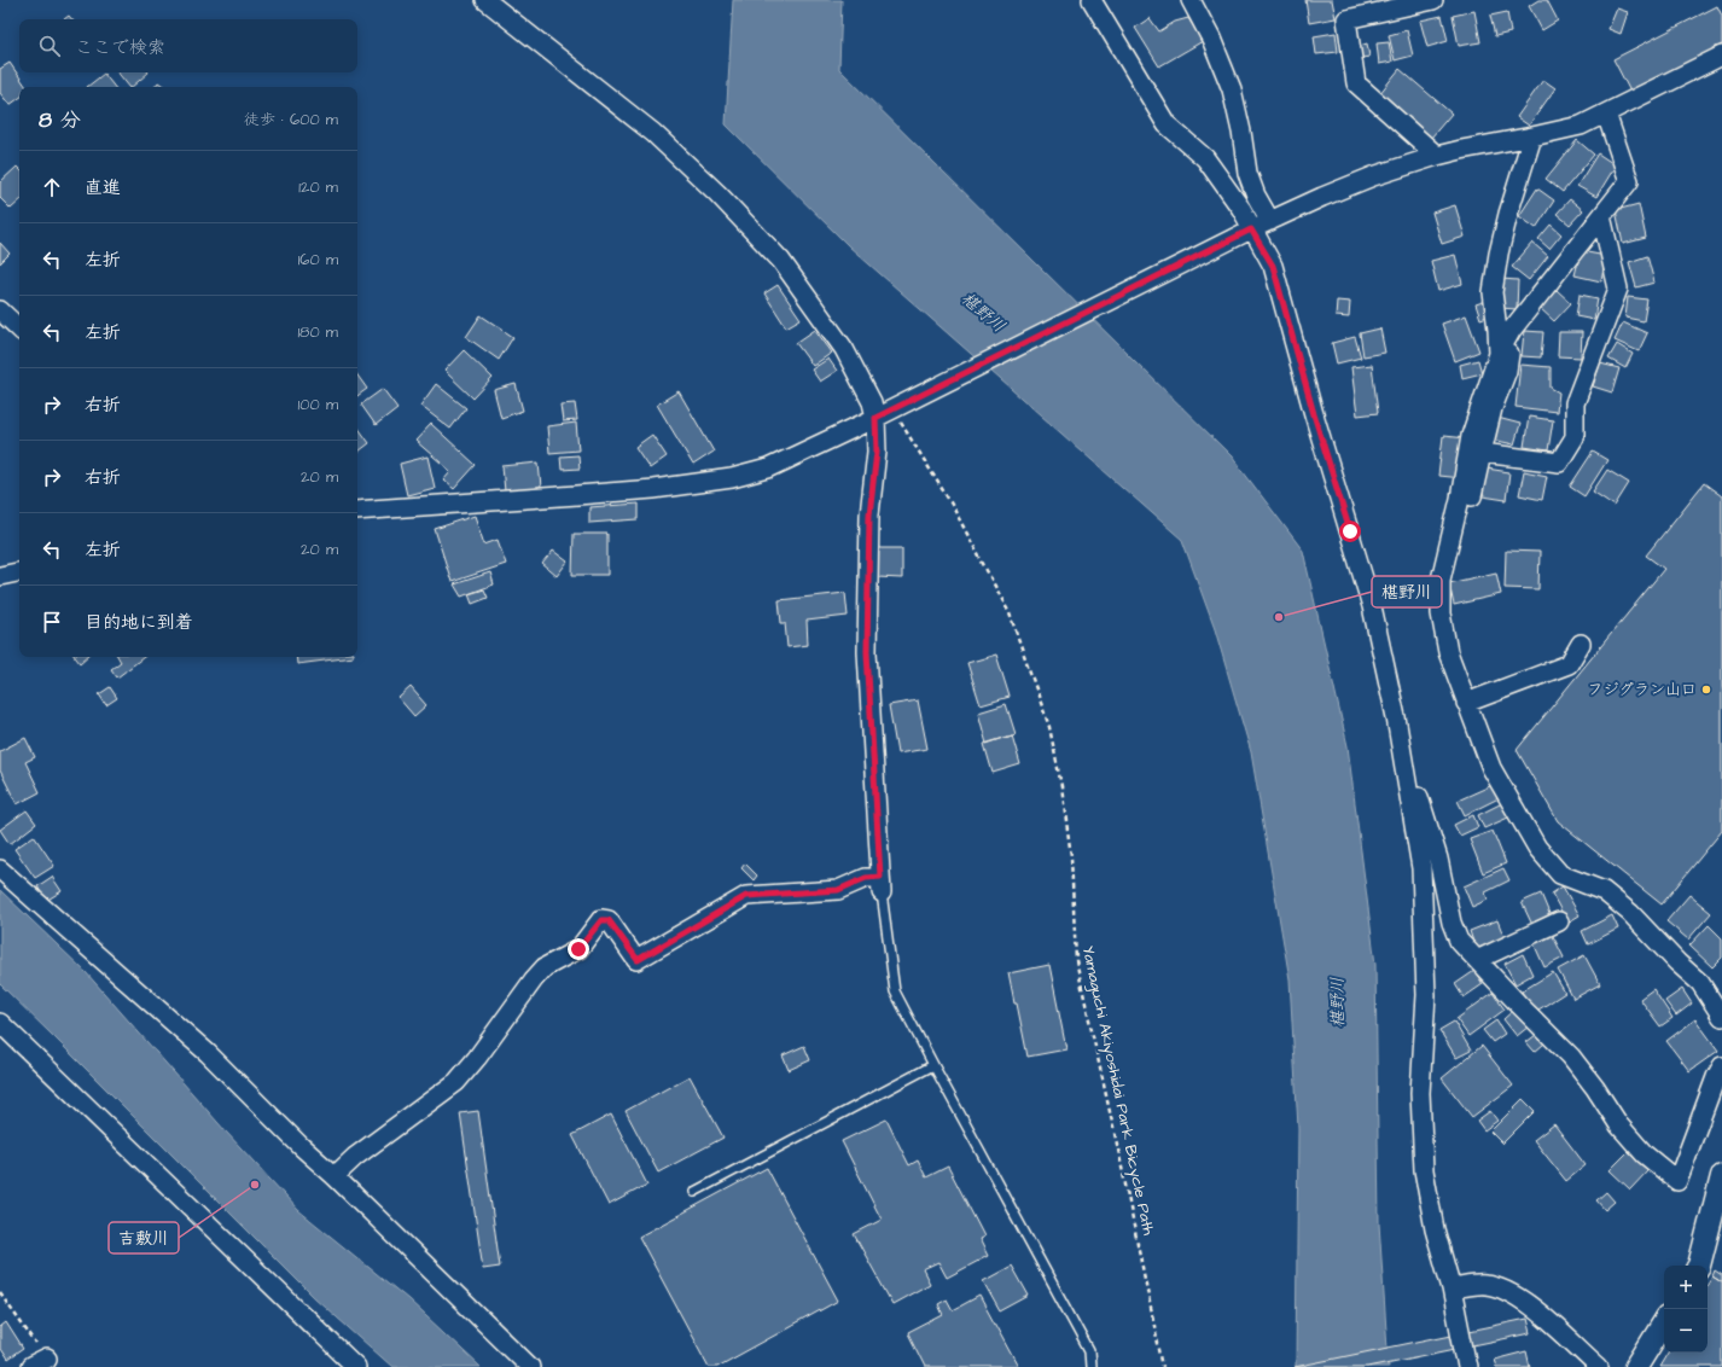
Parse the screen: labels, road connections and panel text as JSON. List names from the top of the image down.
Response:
{
  "streets": {
    "path": ["Yamaguchi Akiyoshidai Park Bicycle Path"]
  },
  "water": ["椹野川"],
  "places": ["椹野川", "フジグラン山口", "吉敷川"],
  "page": {
    "search": "ここで検索",
    "heading": ["8 分", "徒歩 · 600 m"],
    "list": [
      ["直進", "120 m"],
      ["左折", "160 m"],
      ["左折", "180 m"],
      ["右折", "100 m"],
      ["右折", "20 m"],
      ["左折", "20 m"],
      "目的地に到着"
    ],
    "map_buttons": ["+", "−"]
  }
}
